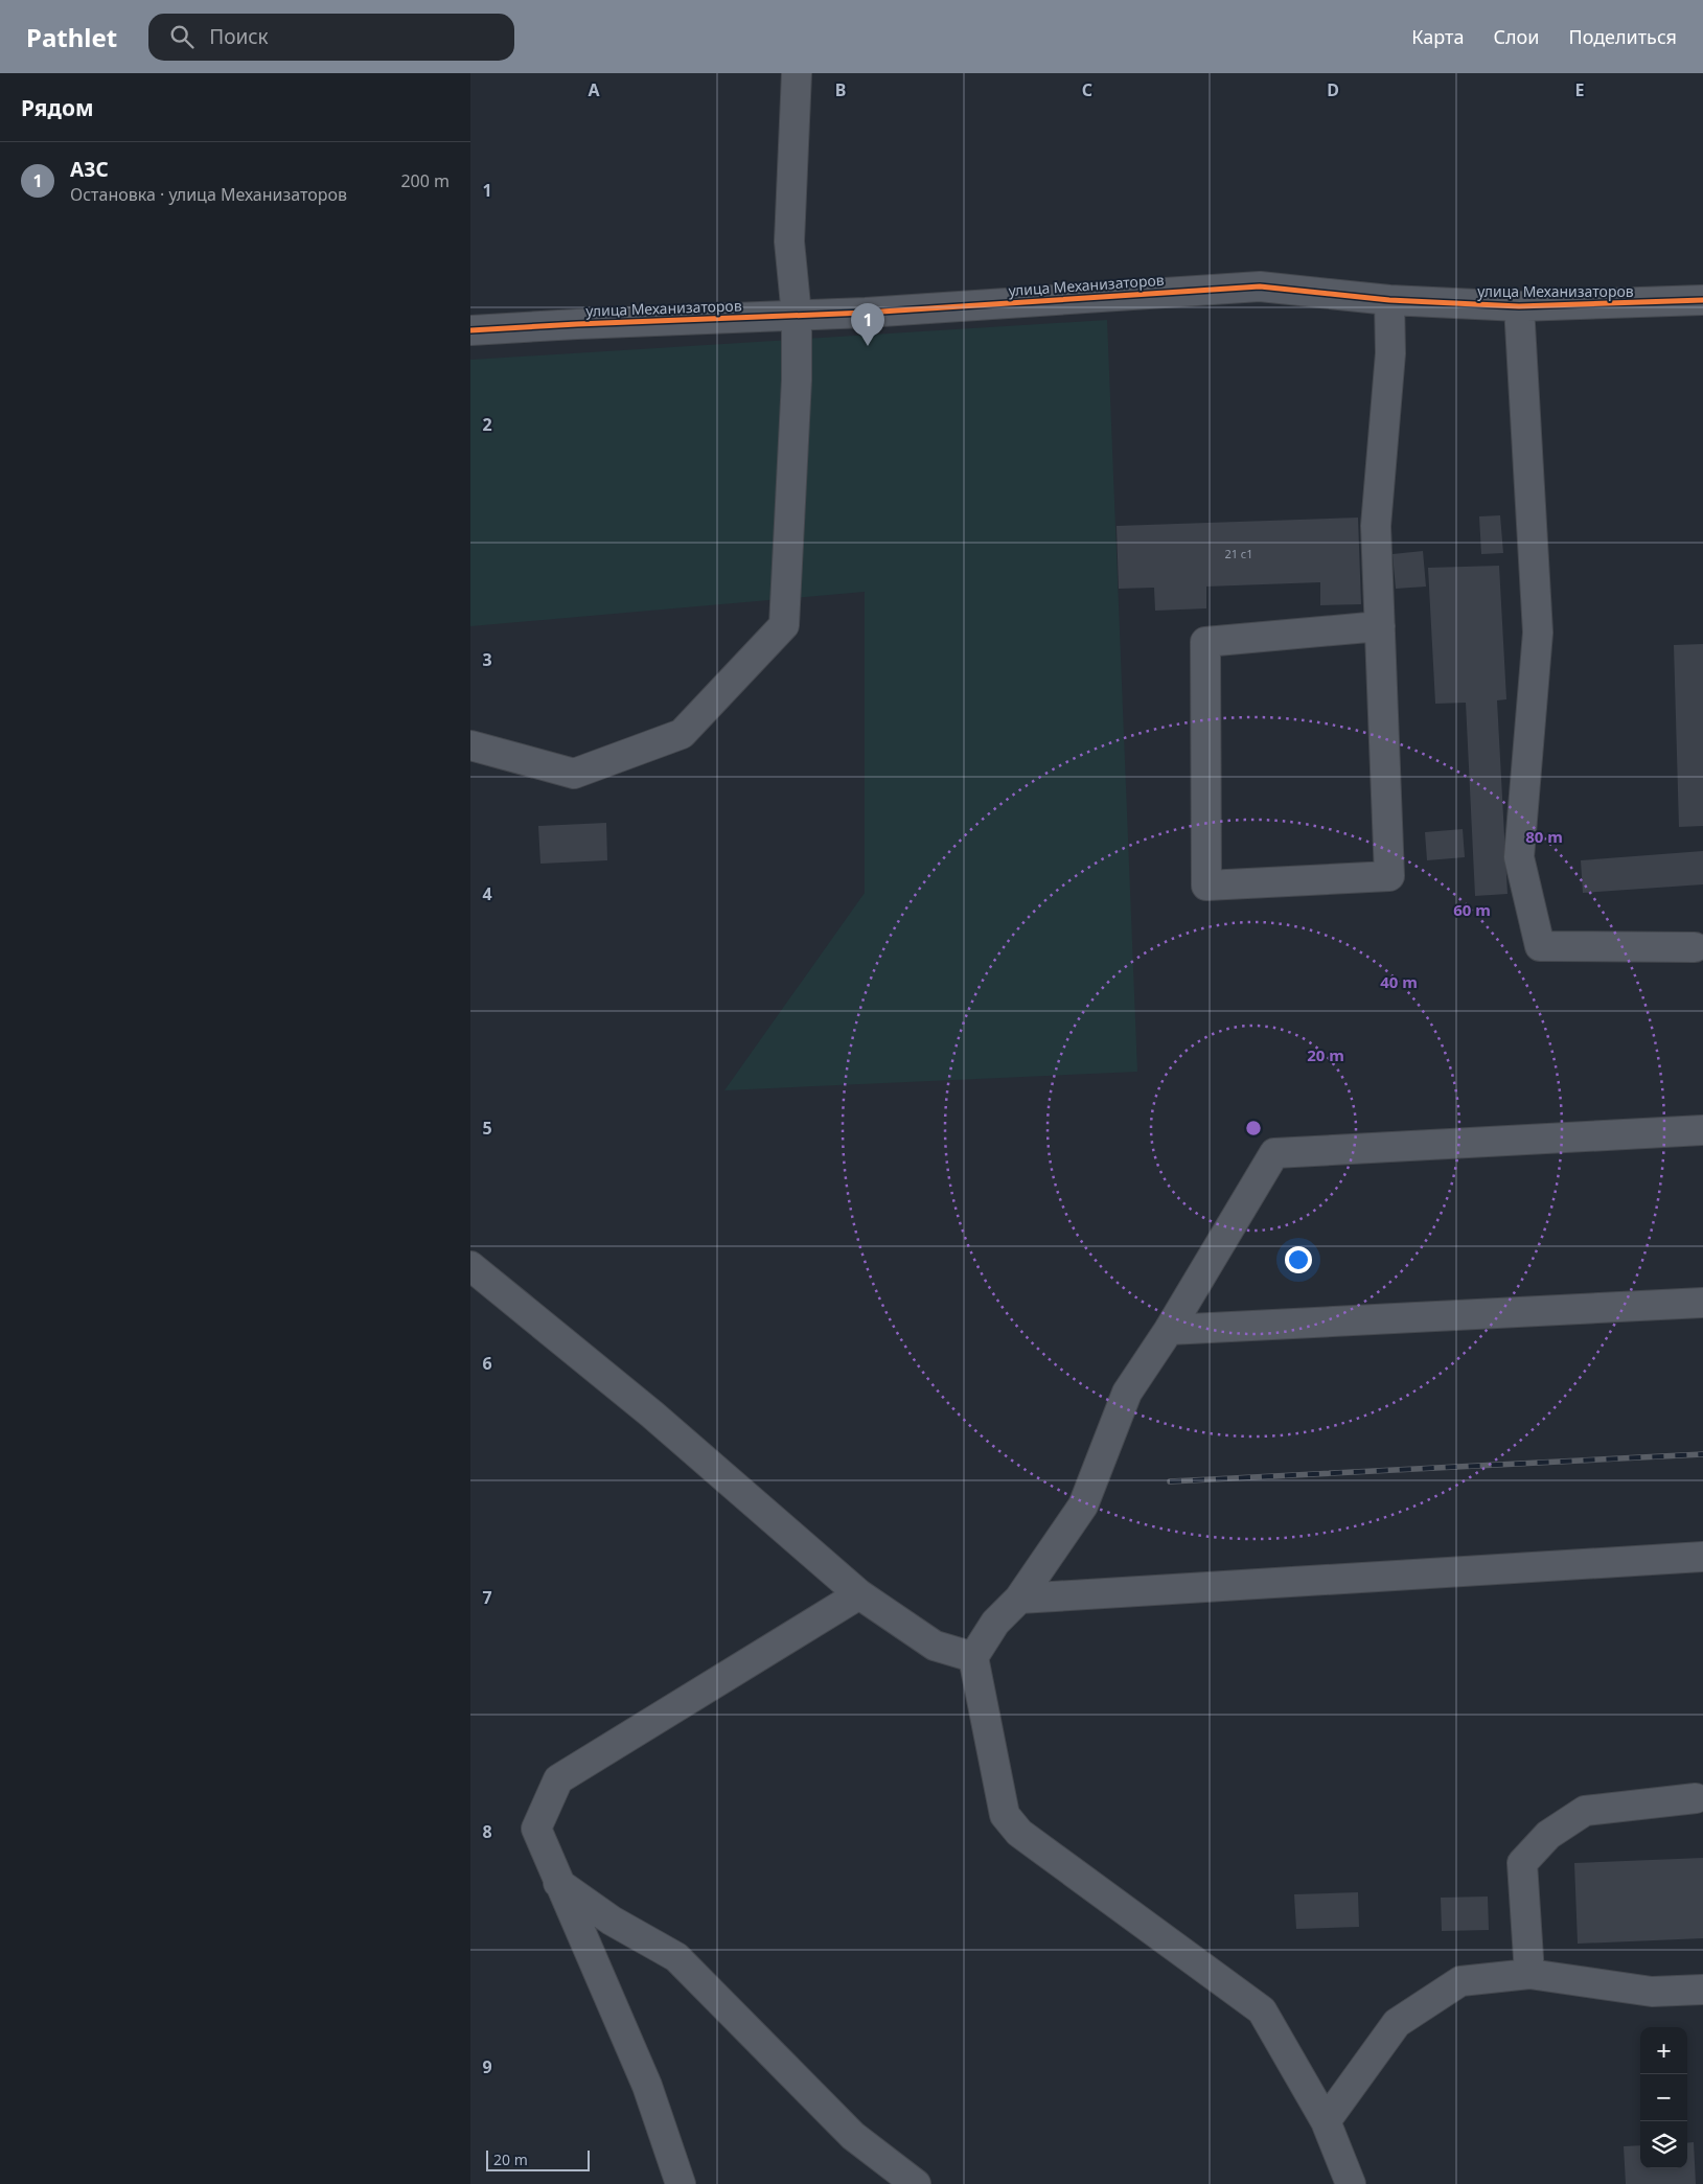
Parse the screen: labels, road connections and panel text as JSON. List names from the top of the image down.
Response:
{
  "streets": {
    "street": ["улица Механизаторов"]
  },
  "house_numbers": ["21 с1"],
  "scale_bar": "20 m",
  "page": {
    "header": "Pathlet",
    "search": "Поиск",
    "nav": ["Карта", "Слои", "Поделиться"],
    "heading": "Рядом",
    "list": [
      {
        "mark": "1",
        "name": "АЗС",
        "note": "Остановка · улица Механизаторов",
        "value": "200 m"
      }
    ],
    "pins": "1",
    "map_buttons": ["+", "−"],
    "scale": "20 m"
  },
  "grid": {
    "columns": [
      "A",
      "B",
      "C",
      "D",
      "E"
    ],
    "rows": [
      "1",
      "2",
      "3",
      "4",
      "5",
      "6",
      "7",
      "8",
      "9"
    ]
  },
  "rings": [
    "80 m",
    "60 m",
    "40 m",
    "20 m"
  ]
}
